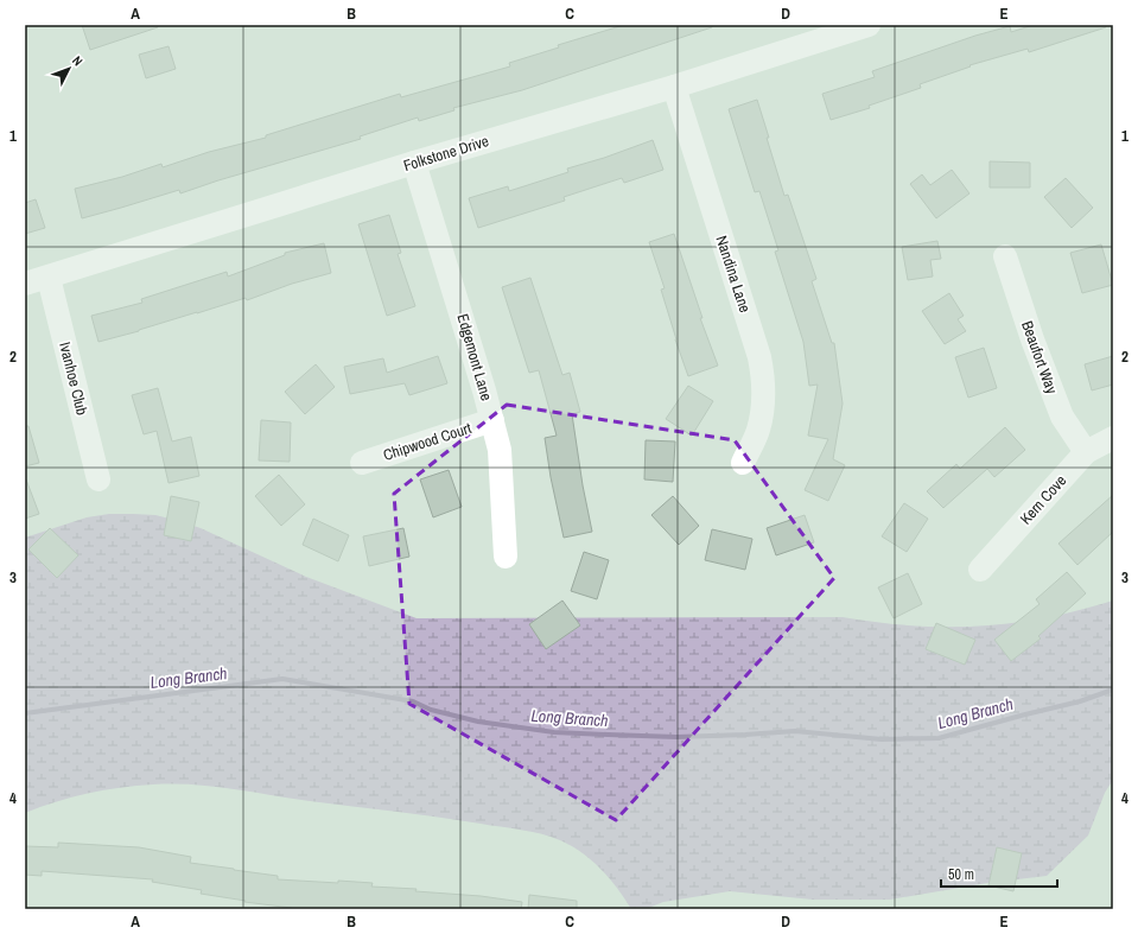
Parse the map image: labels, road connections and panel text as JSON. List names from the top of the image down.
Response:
{
  "streets": {
    "street": [
      "Folkstone Drive",
      "Nandina Lane",
      "Edgemont Lane",
      "Beaufort Way",
      "Ivanhoe Club",
      "Chipwood Court",
      "Kern Cove"
    ]
  },
  "crossings": [
    ["Folkstone Drive", "Nandina Lane"],
    ["Folkstone Drive", "Edgemont Lane"],
    ["Folkstone Drive", "Ivanhoe Club"],
    ["Edgemont Lane", "Chipwood Court"],
    ["Beaufort Way", "Kern Cove"]
  ],
  "water": ["Long Branch"],
  "scale_bar": "50 m",
  "north": "top right",
  "grid": {
    "columns": [
      "A",
      "B",
      "C",
      "D",
      "E"
    ],
    "rows": [
      "1",
      "2",
      "3",
      "4"
    ]
  }
}
